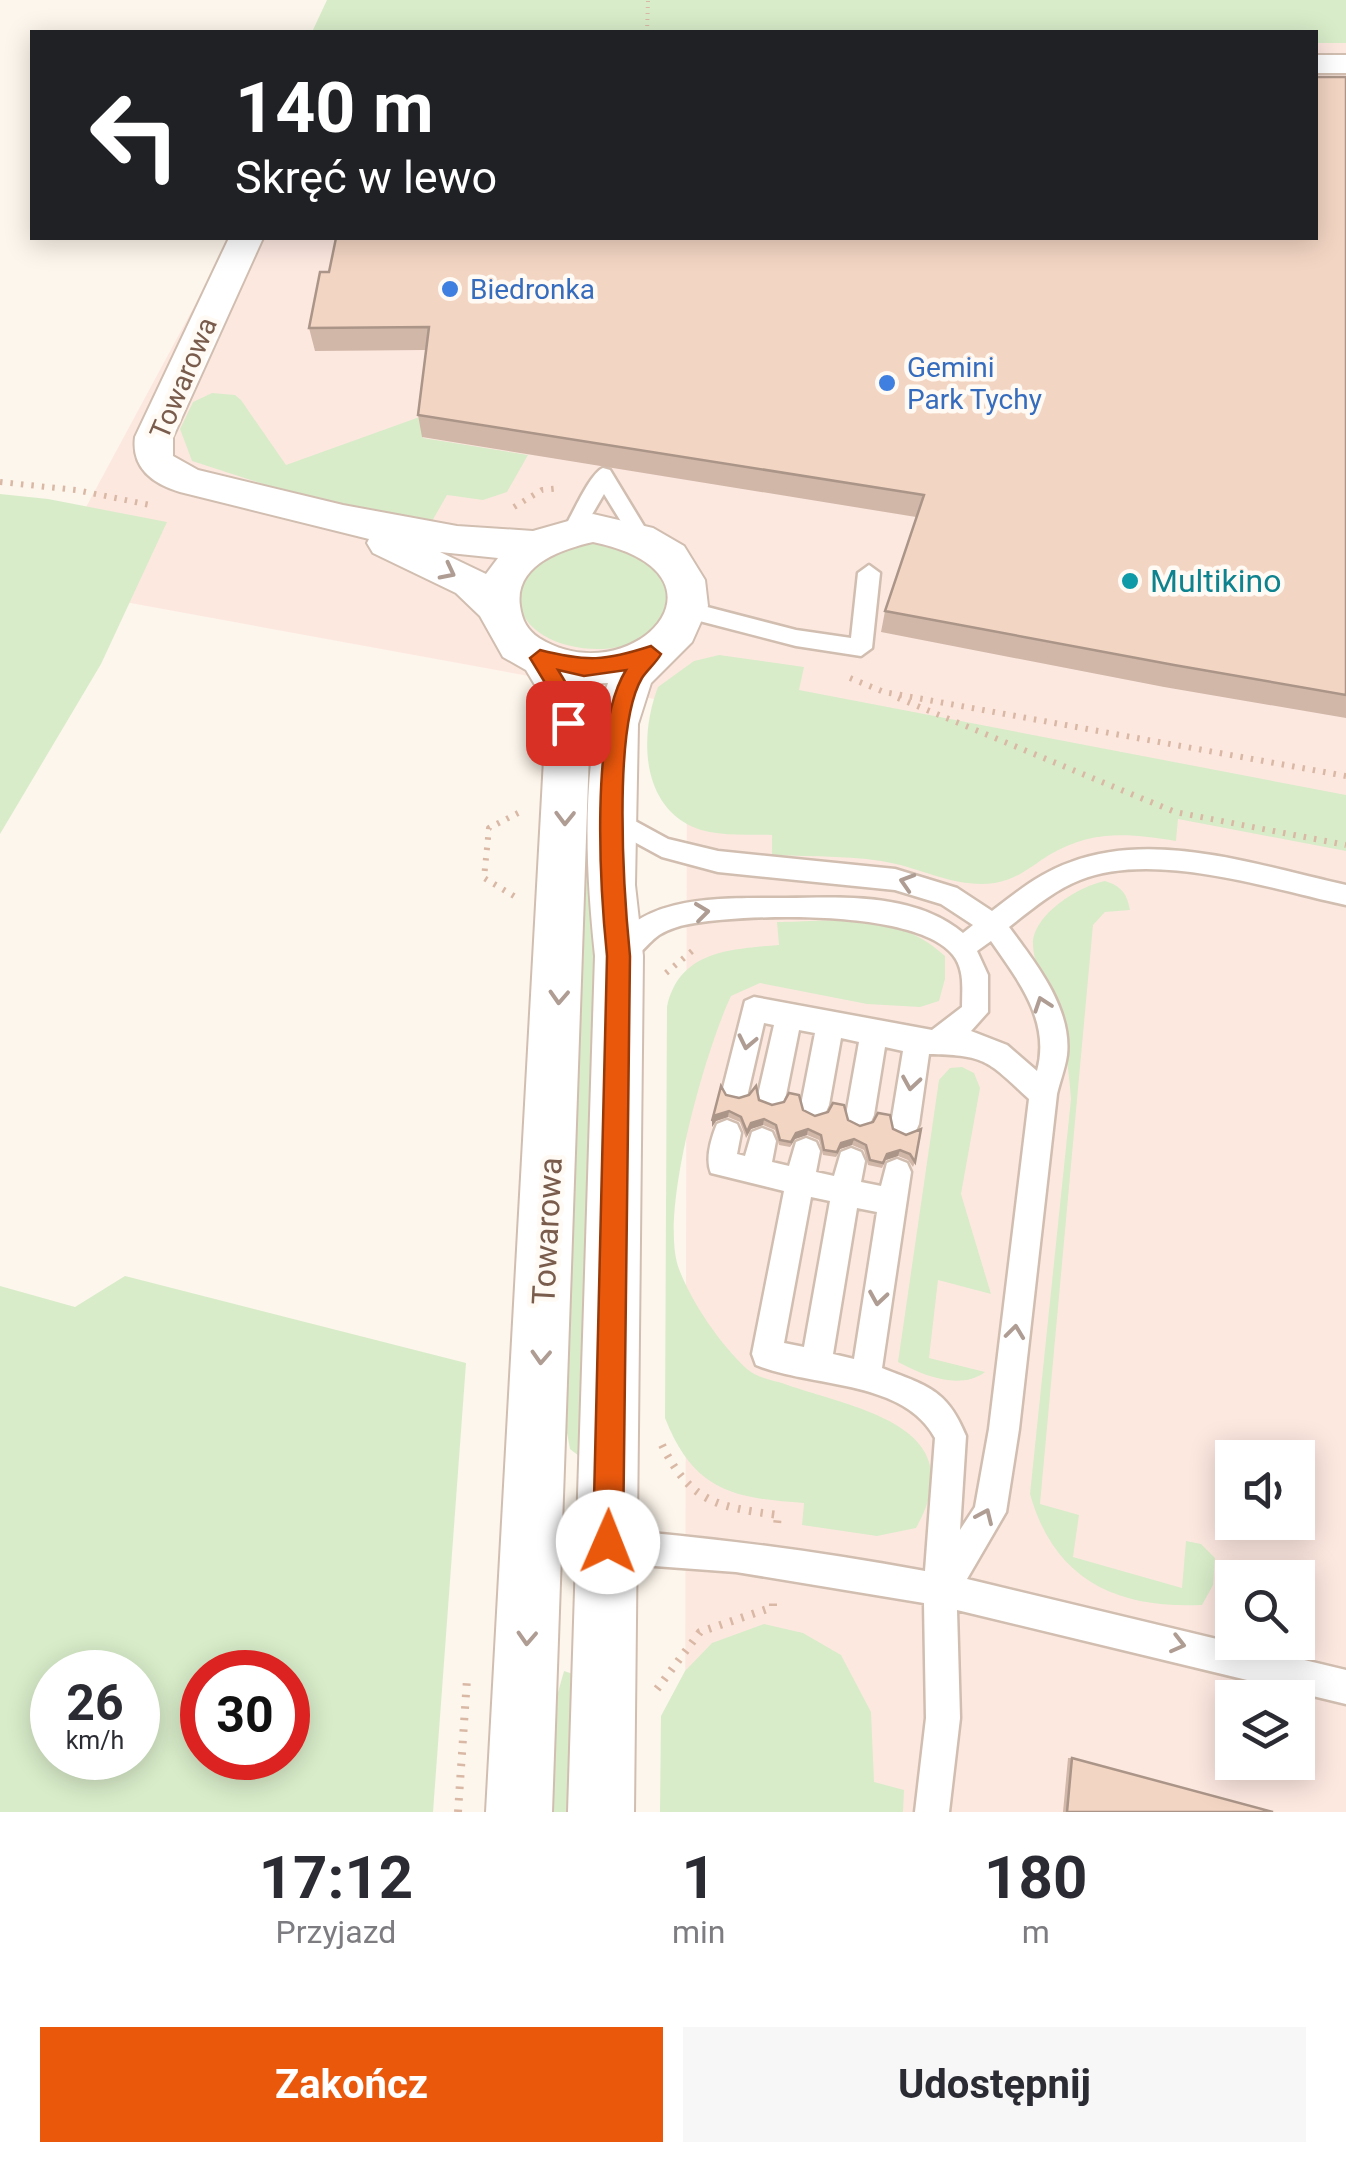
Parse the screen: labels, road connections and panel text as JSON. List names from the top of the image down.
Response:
{
  "streets": {
    "street": ["Towarowa"]
  },
  "places": ["Biedronka", "Gemini Park Tychy", "Multikino"],
  "page": {
    "turn": ["140 m", "Skręć w lewo"],
    "speed": "26 km/h",
    "limit": "30",
    "eta": [
      "17:12",
      "Przyjazd",
      "1",
      "min",
      "180",
      "m"
    ],
    "buttons": ["Zakończ", "Udostępnij"]
  }
}
